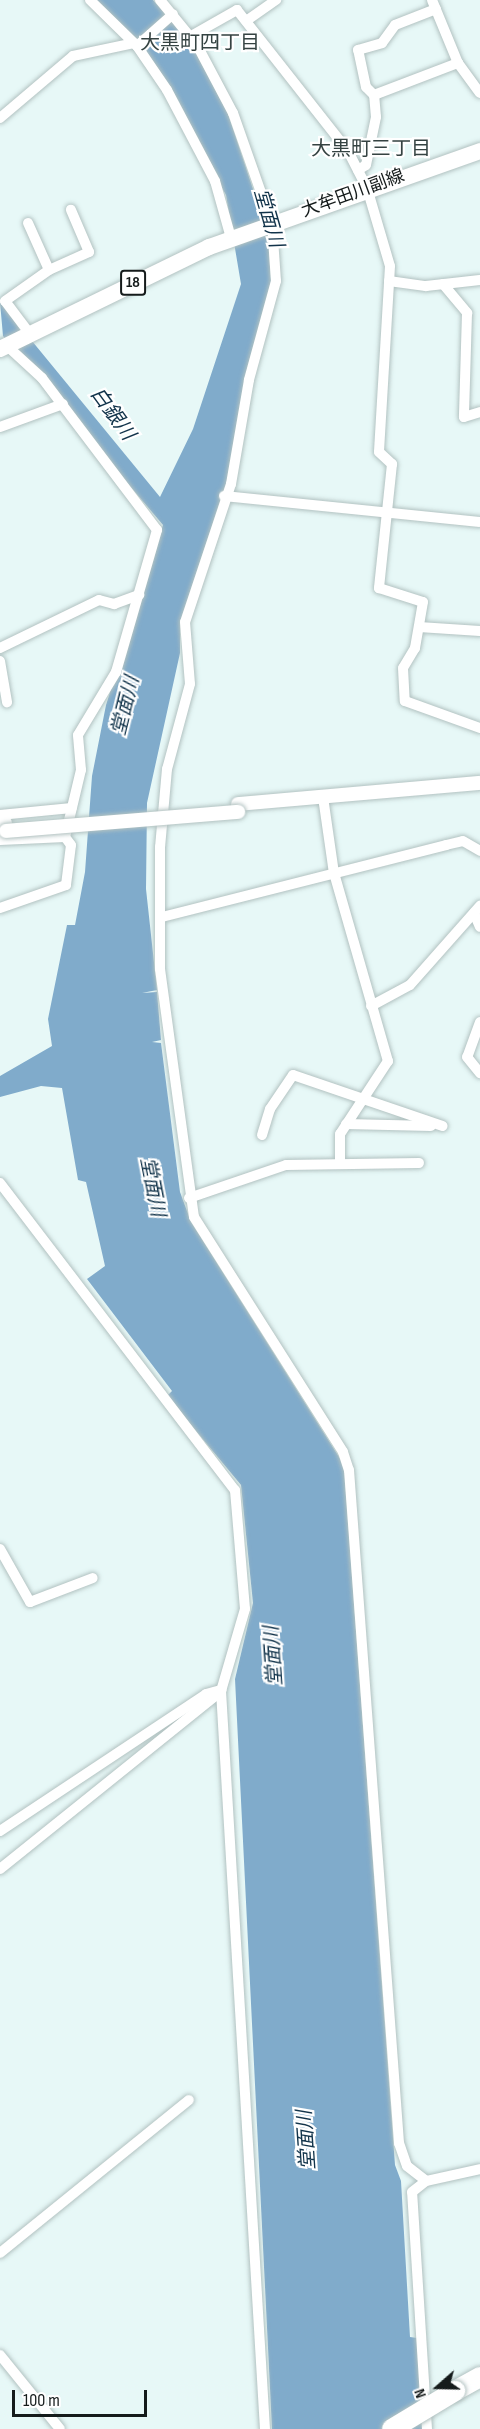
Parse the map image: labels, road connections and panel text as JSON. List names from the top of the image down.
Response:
{
  "streets": {
    "main road": ["大牟田川副線", "18"]
  },
  "districts": ["大黒町四丁目", "大黒町三丁目"],
  "water": ["堂面川", "白銀川"],
  "scale_bar": "100 m",
  "north": "left"
}
